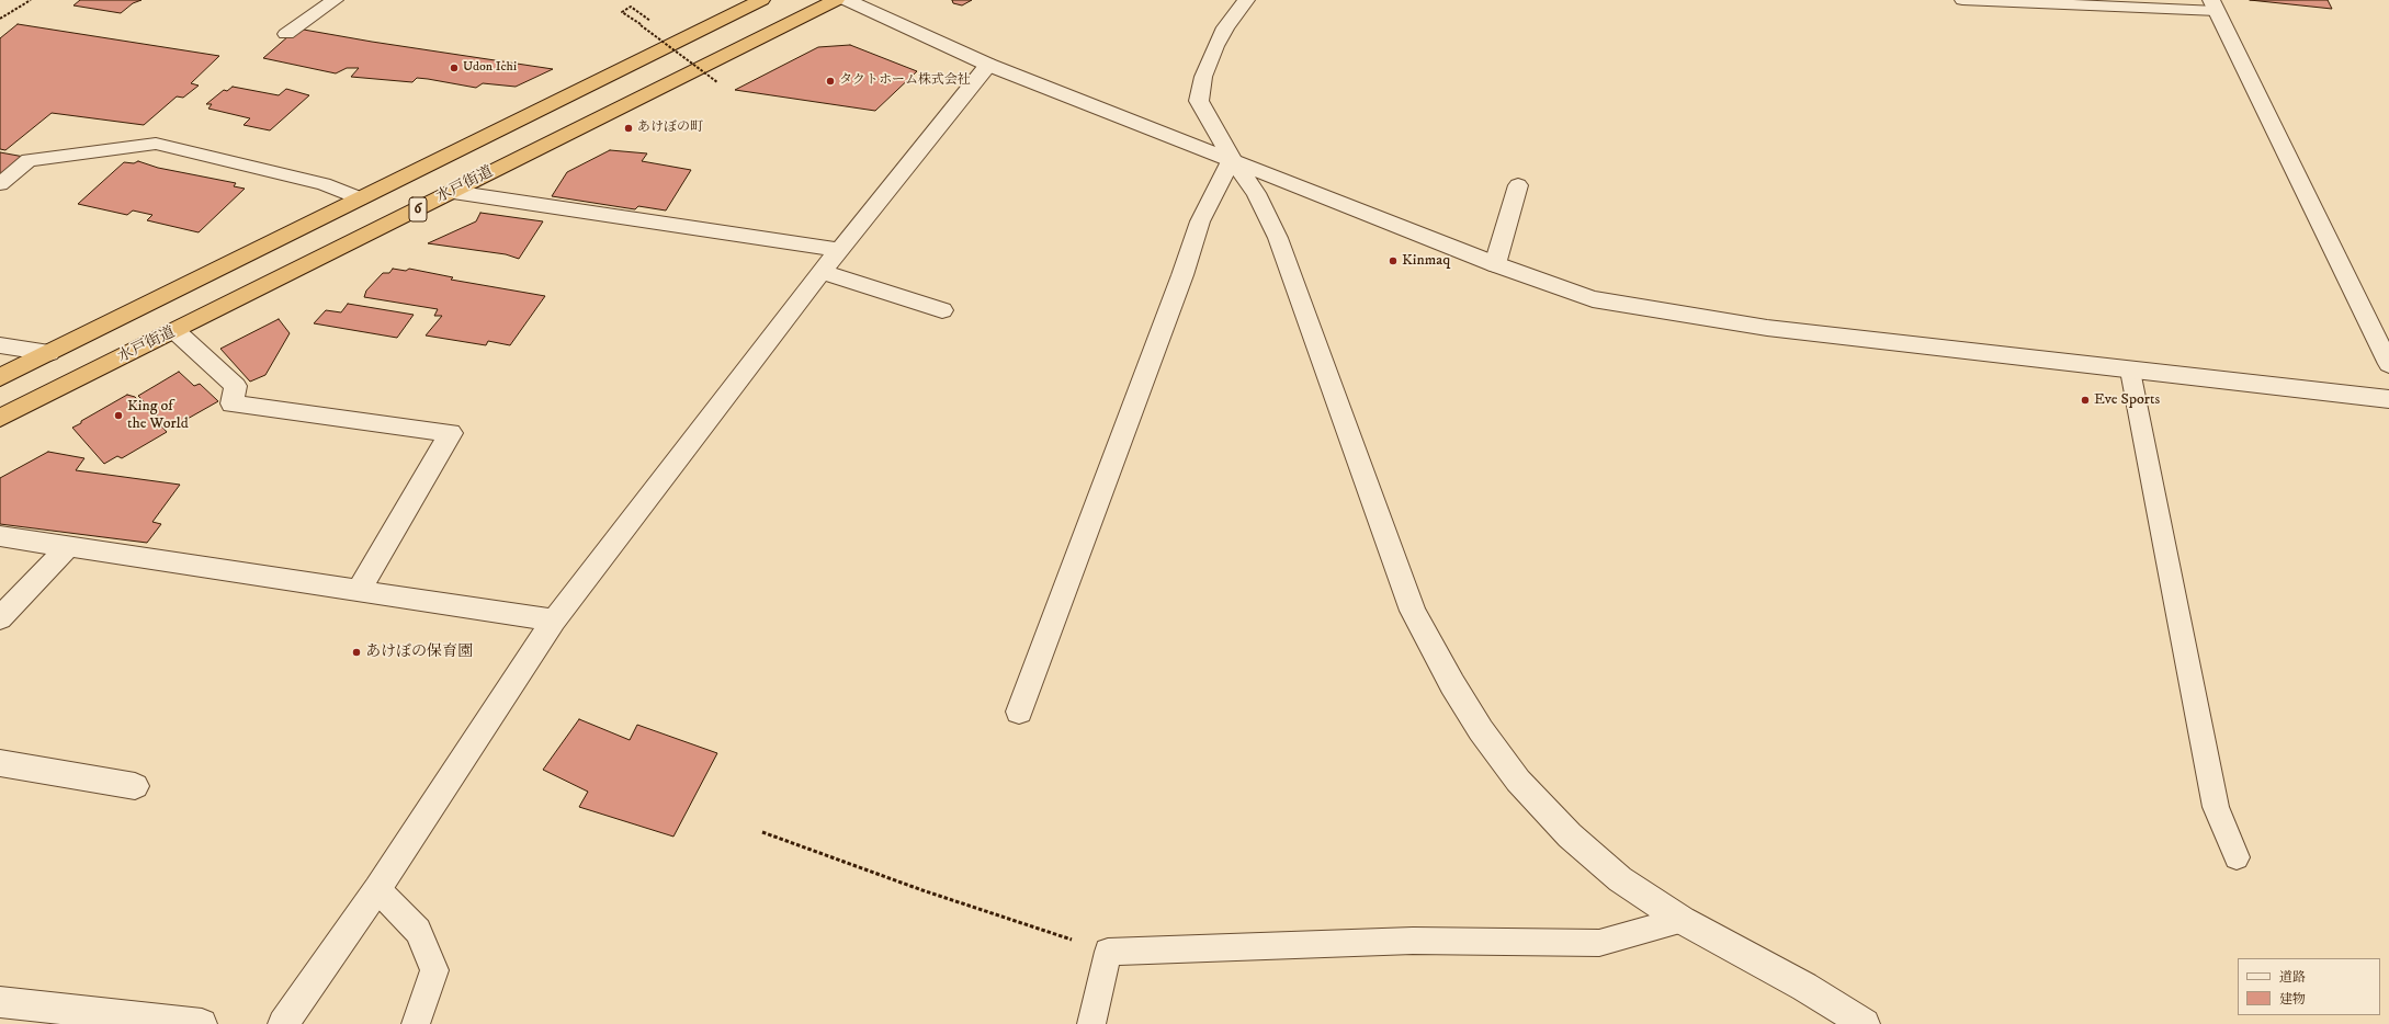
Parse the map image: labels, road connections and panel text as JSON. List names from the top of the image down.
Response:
{
  "streets": {
    "highway": ["水戸街道", "6"]
  },
  "places": [
    "Udon Ichi",
    "タクトホーム株式会社",
    "あけぼの町",
    "Kinmaq",
    "Eve Sports",
    "King of the World",
    "あけぼの保育園"
  ],
  "legend": ["道路", "建物"]
}
